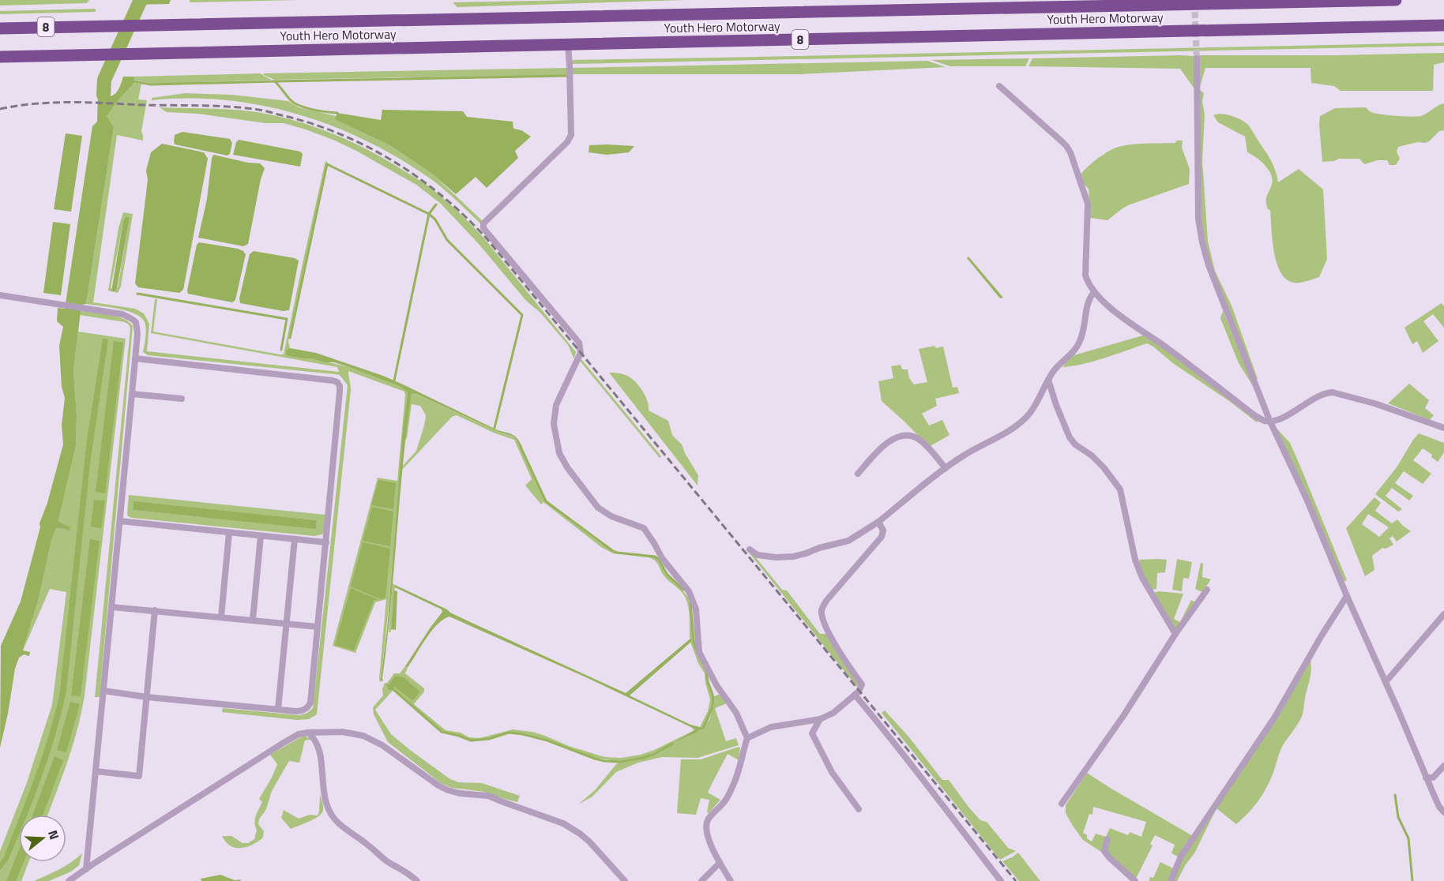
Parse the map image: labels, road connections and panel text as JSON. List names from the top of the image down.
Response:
{
  "streets": {
    "highway": ["Youth Hero Motorway", "8"]
  },
  "north": "right"
}
